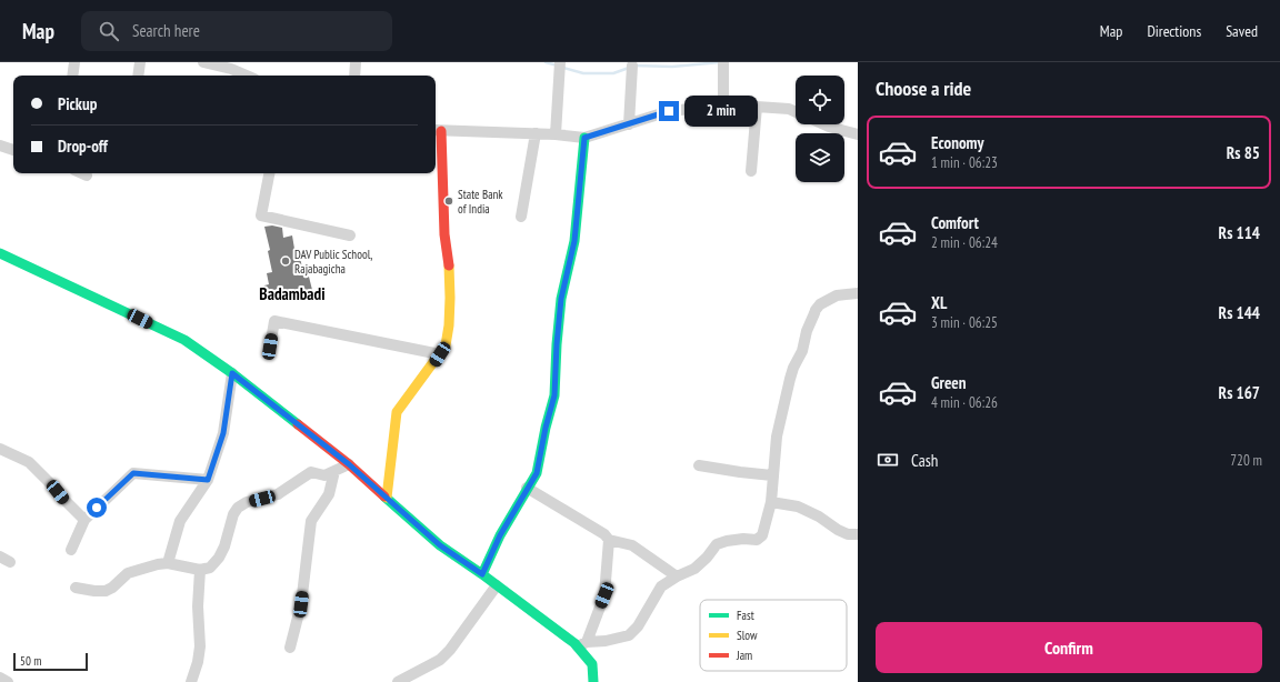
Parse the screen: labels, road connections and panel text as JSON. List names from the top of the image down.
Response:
{
  "districts": ["Badambadi"],
  "places": ["State Bank of India", "DAV Public School, Rajabagicha"],
  "legend": ["Fast", "Slow", "Jam"],
  "scale_bar": "50 m",
  "page": {
    "header": "Map",
    "search": "Search here",
    "nav": ["Map", "Directions", "Saved"],
    "heading": "Choose a ride",
    "banner": ["Pickup", "Drop-off"],
    "bubble": "2 min",
    "list": [
      {
        "name": "Economy",
        "note": "1 min · 06:23",
        "value": "Rs 85"
      },
      {
        "name": "Comfort",
        "note": "2 min · 06:24",
        "value": "Rs 114"
      },
      {
        "name": "XL",
        "note": "3 min · 06:25",
        "value": "Rs 144"
      },
      {
        "name": "Green",
        "note": "4 min · 06:26",
        "value": "Rs 167"
      }
    ],
    "pay": ["Cash", "720 m"],
    "buttons": "Confirm",
    "scale": "50 m"
  }
}
